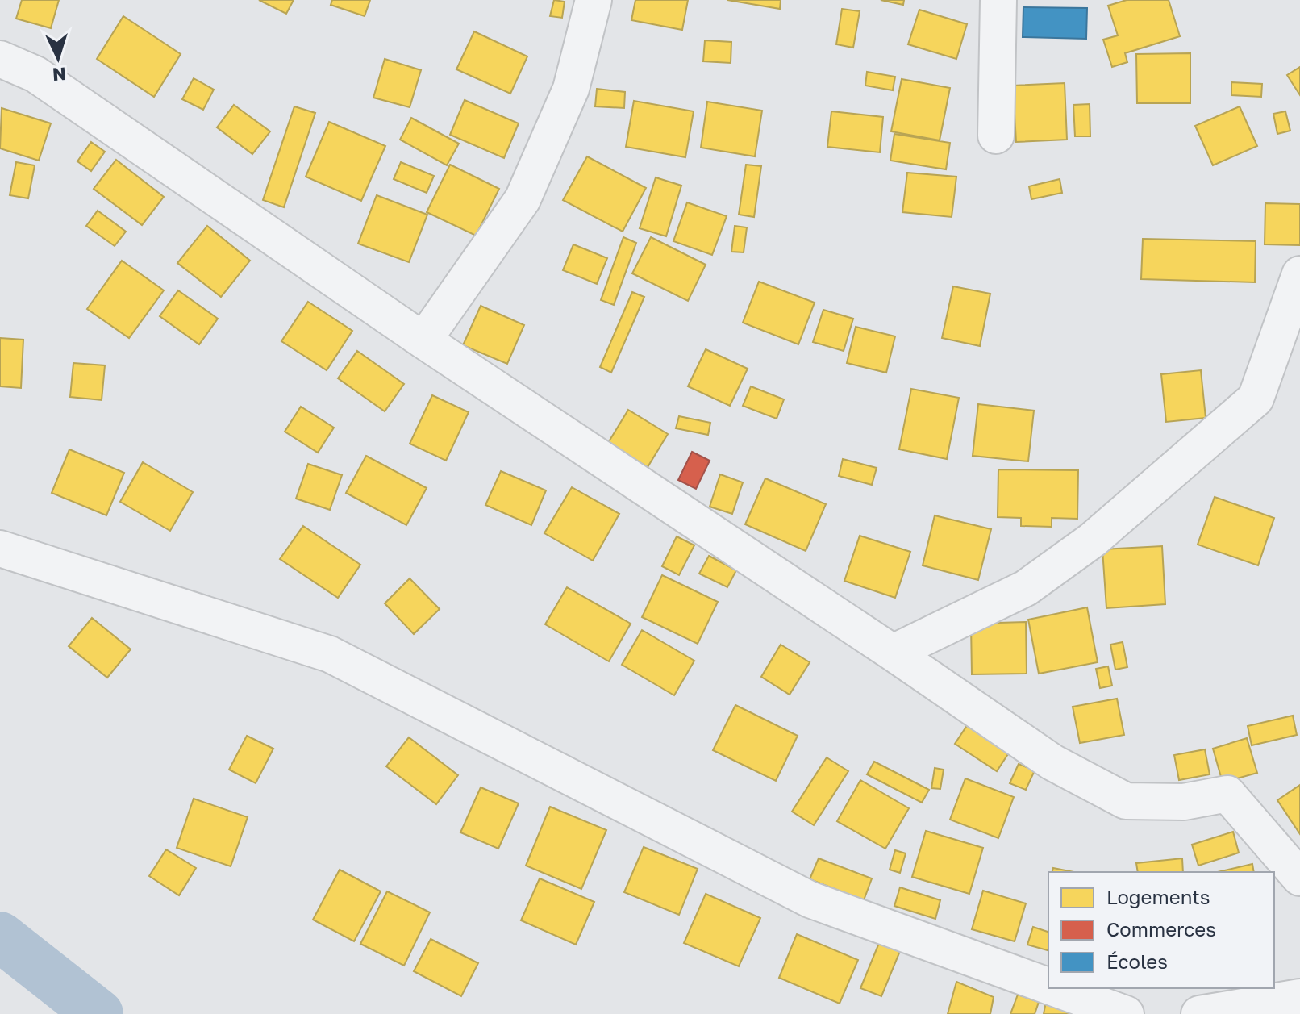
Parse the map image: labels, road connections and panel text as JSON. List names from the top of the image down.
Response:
{
  "legend": ["Logements", "Commerces", "Écoles"],
  "north": "bottom"
}
